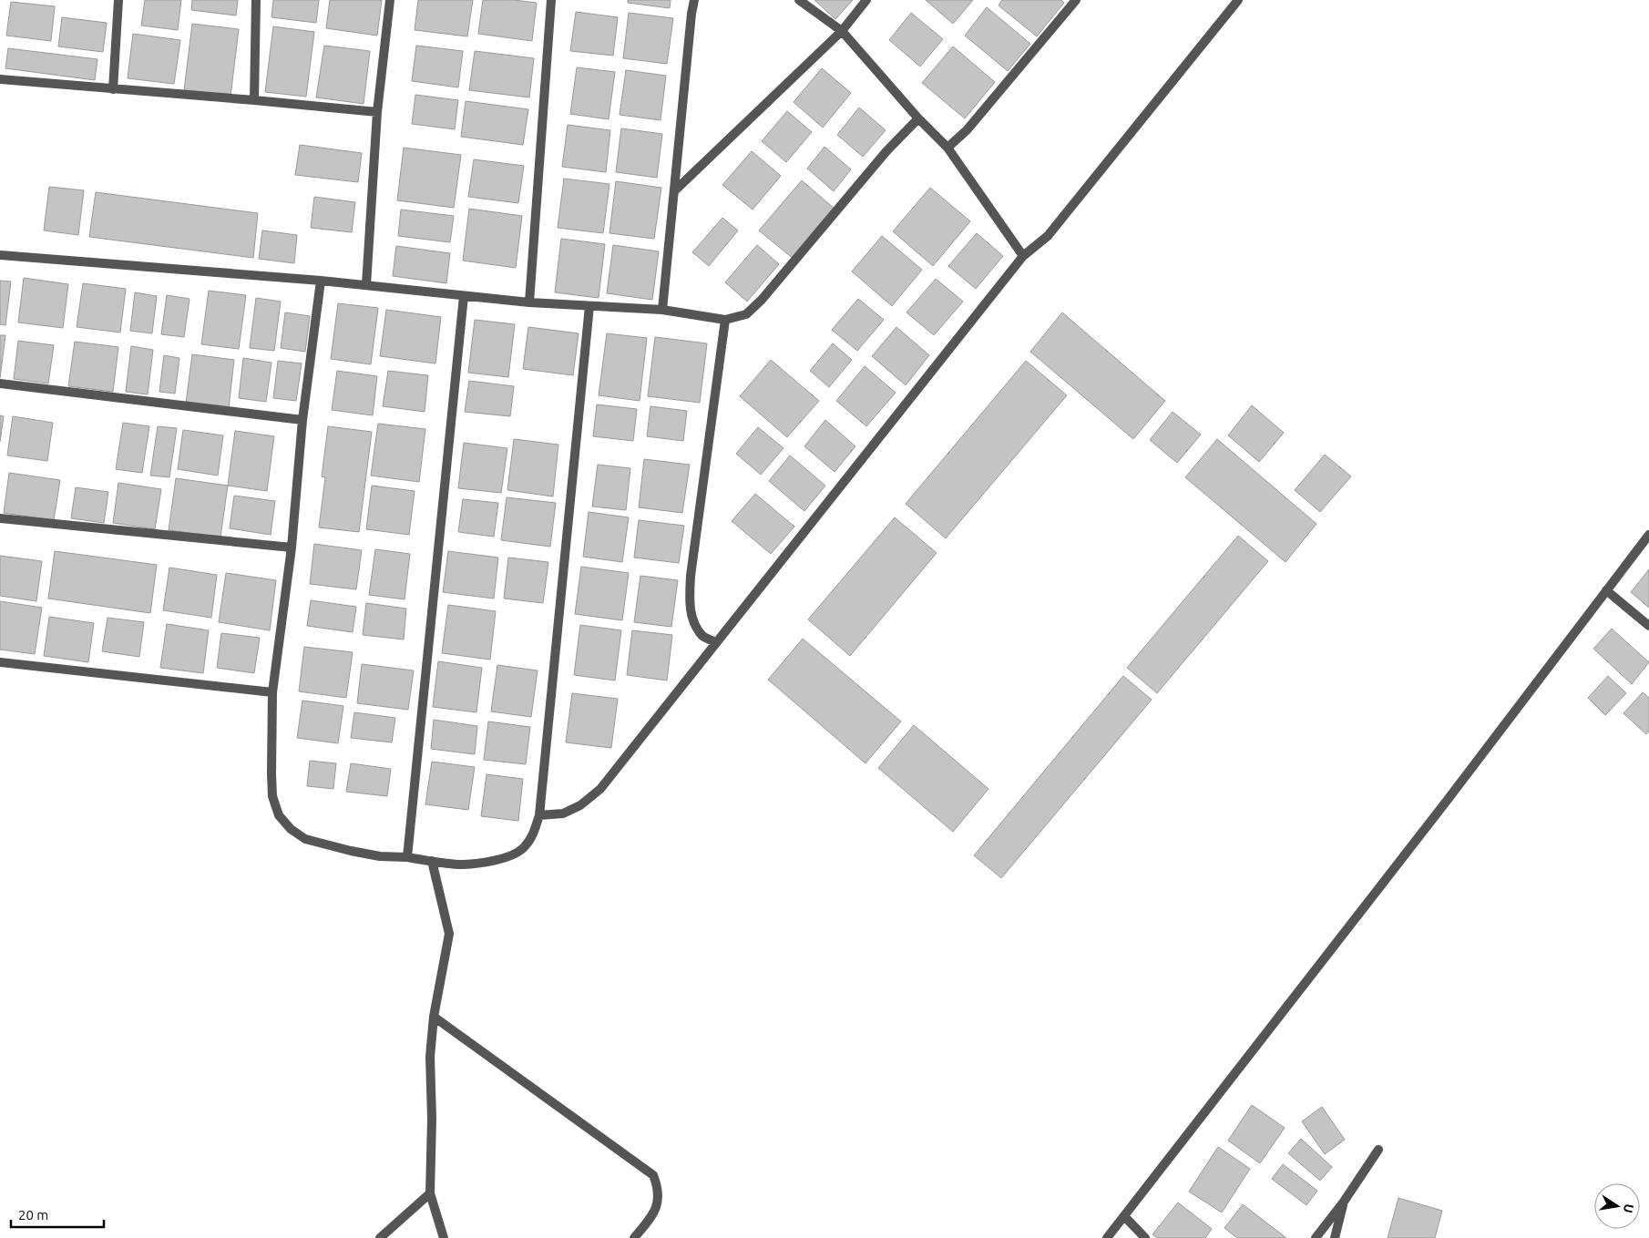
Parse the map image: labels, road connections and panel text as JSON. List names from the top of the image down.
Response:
{
  "scale_bar": "20 m",
  "north": "right"
}
